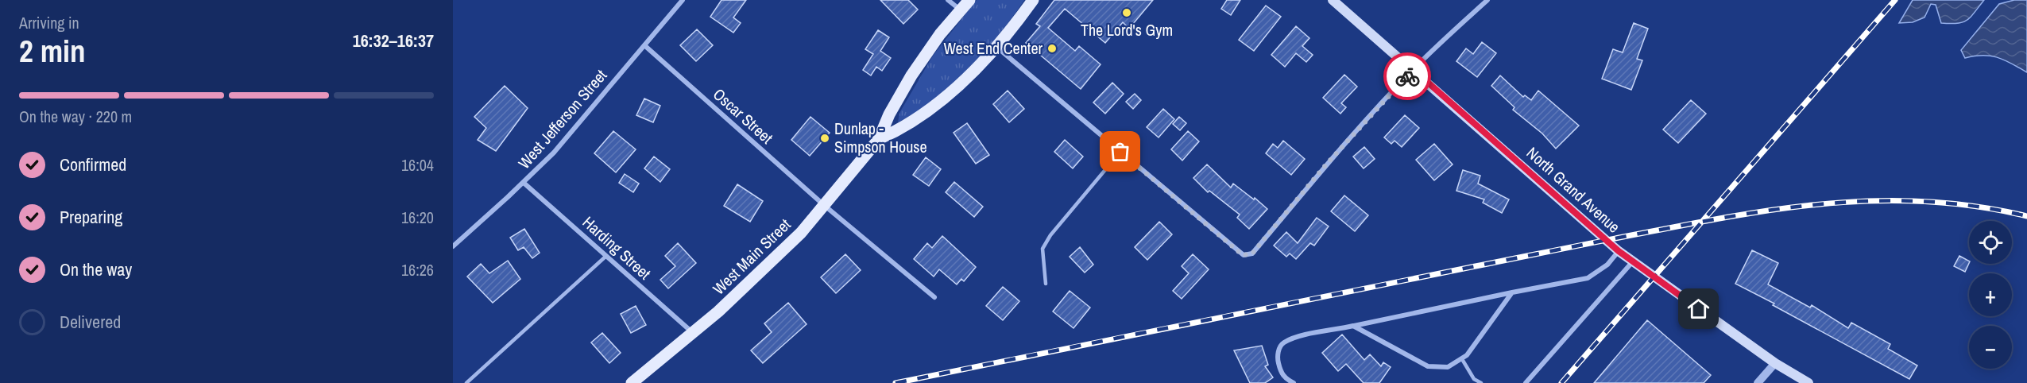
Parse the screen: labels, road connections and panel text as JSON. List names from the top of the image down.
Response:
{
  "streets": {
    "main road": ["North Grand Avenue", "West Main Street"],
    "street": ["Oscar Street", "West Jefferson Street", "Harding Street"]
  },
  "crossings": [
    ["Oscar Street", "West Jefferson Street"],
    ["Oscar Street", "West Main Street"],
    ["West Jefferson Street", "Harding Street"],
    ["Harding Street", "West Main Street"]
  ],
  "places": ["The Lord's Gym", "West End Center", "Dunlap - Simpson House"],
  "page": {
    "heading": ["2 min", "Arriving in", "16:32–16:37"],
    "bar": "On the way · 220 m",
    "list": [
      ["Confirmed", "16:04"],
      ["Preparing", "16:20"],
      ["On the way", "16:26"],
      "Delivered"
    ],
    "map_buttons": ["+", "−"]
  }
}
